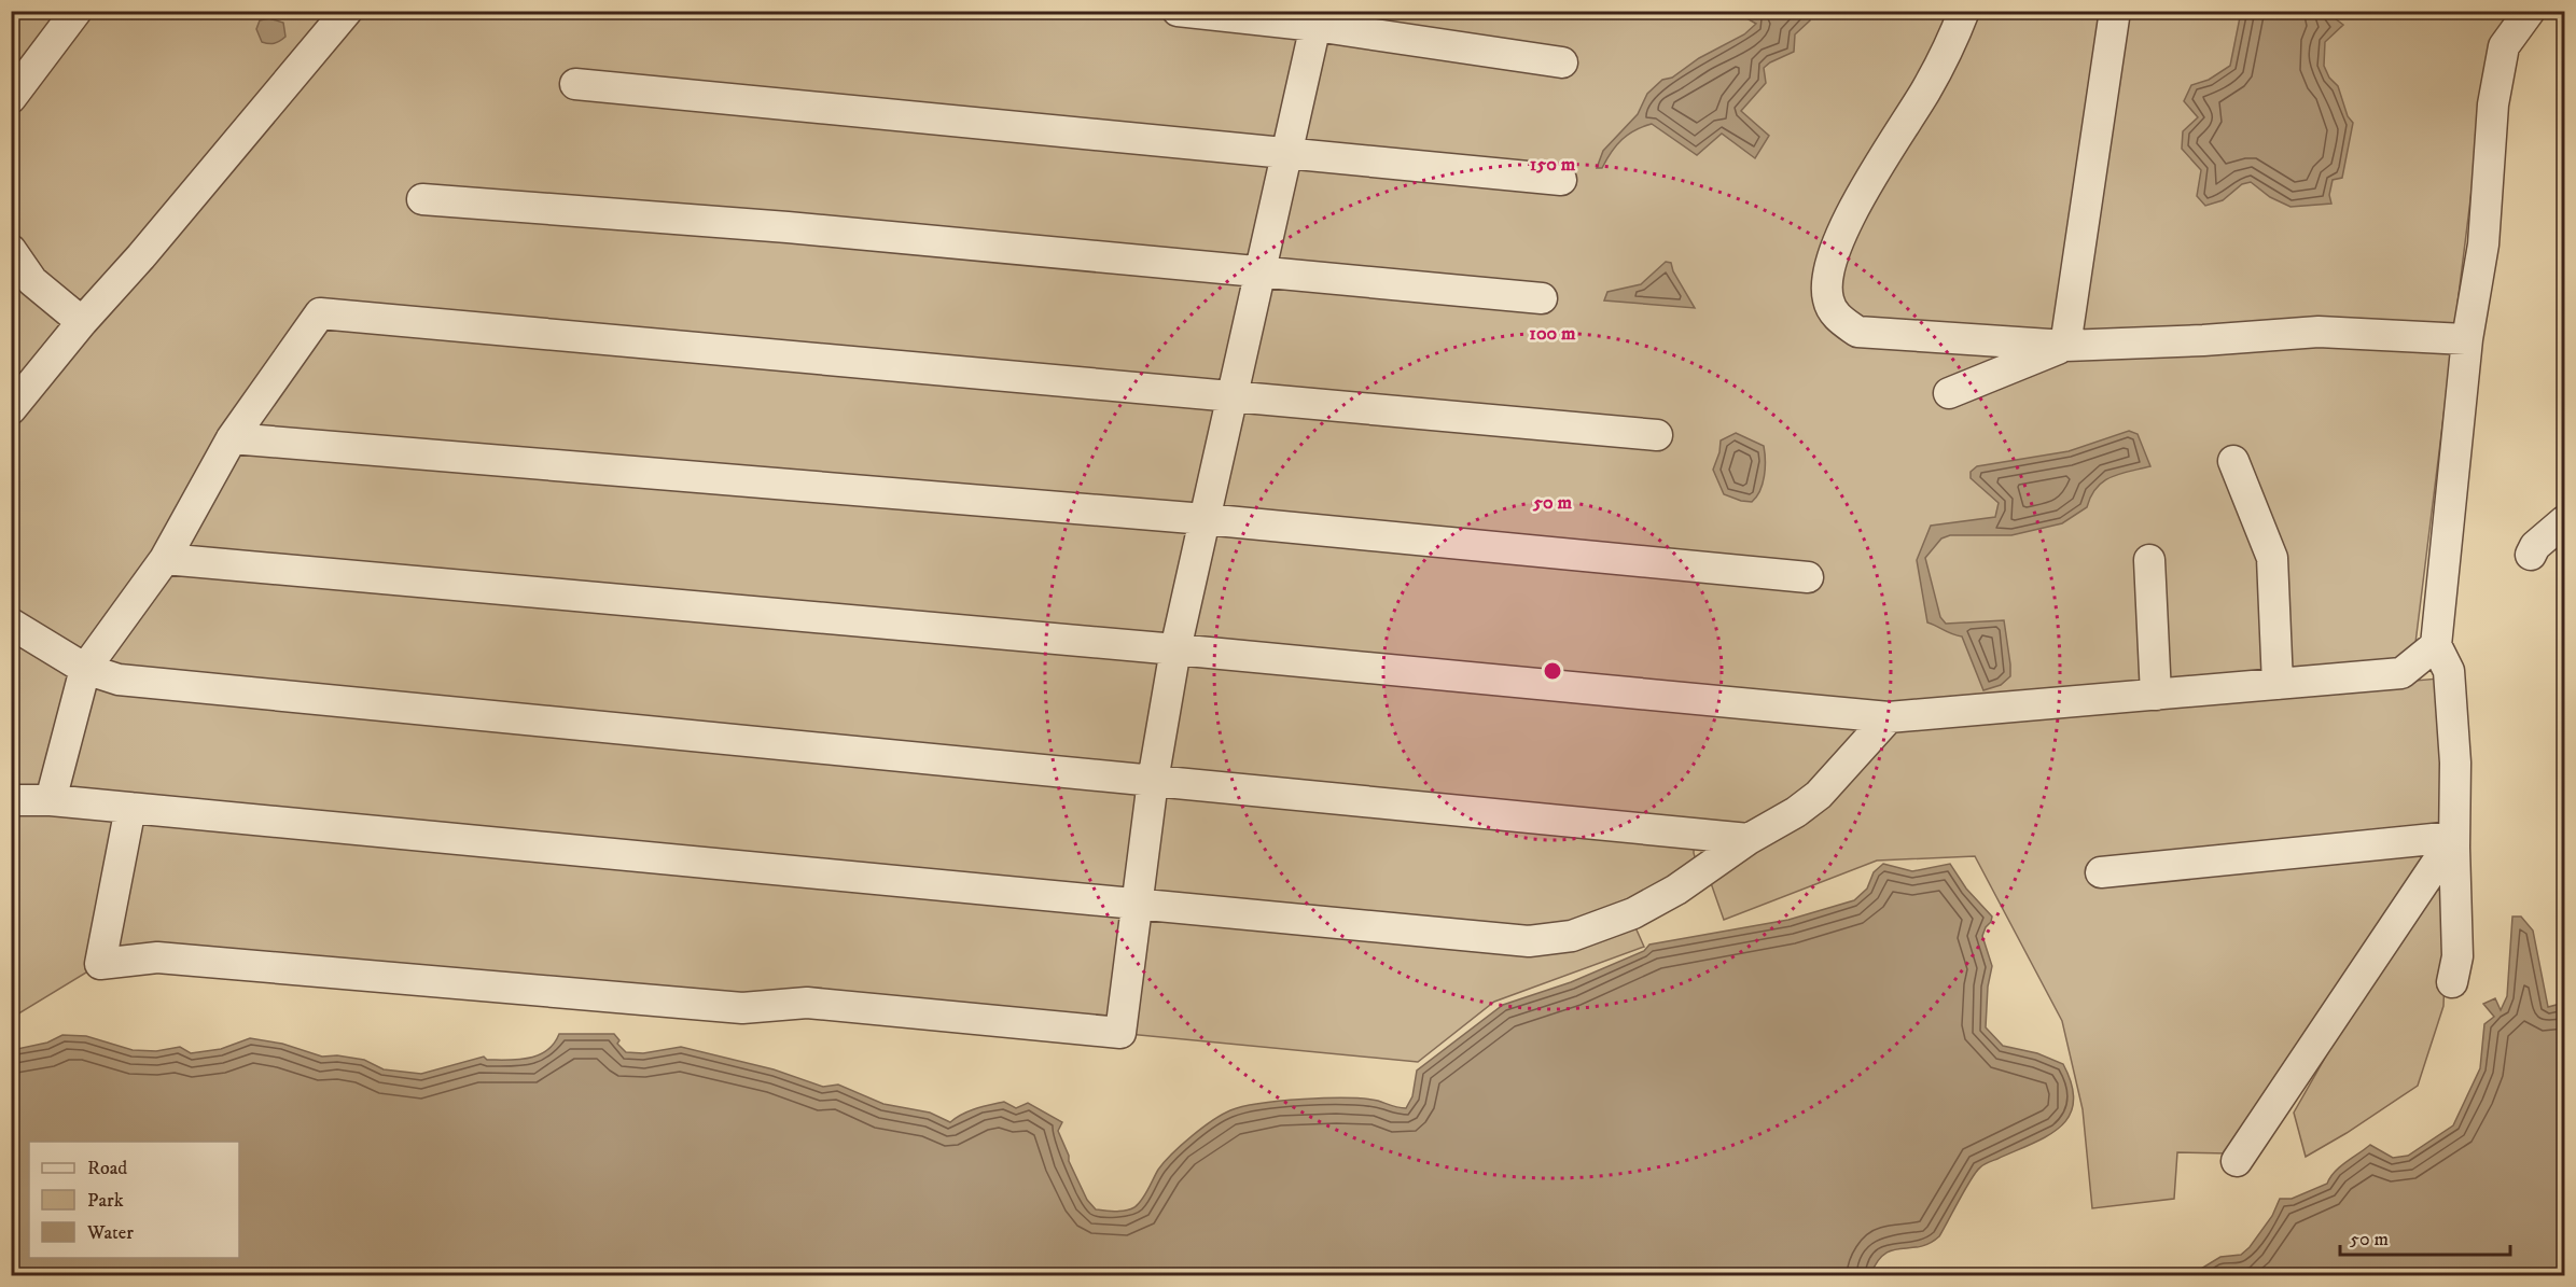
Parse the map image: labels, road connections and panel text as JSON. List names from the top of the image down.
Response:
{
  "legend": ["Road", "Park", "Water"],
  "scale_bar": "50 m",
  "rings": ["150 m", "100 m", "50 m"]
}
